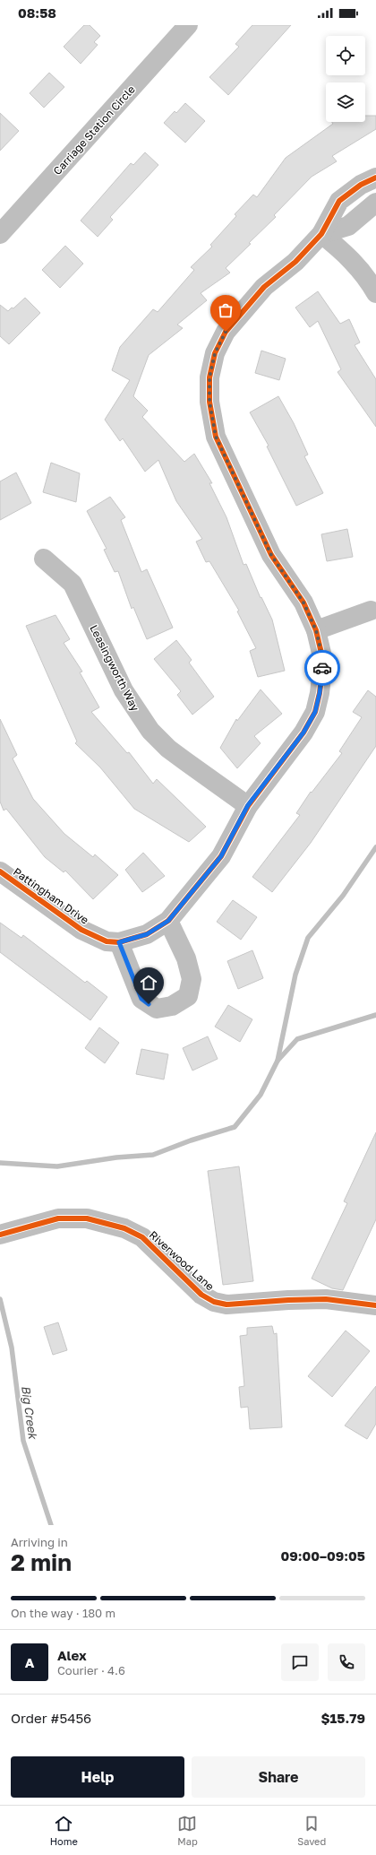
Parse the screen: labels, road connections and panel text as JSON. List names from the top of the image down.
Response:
{
  "streets": {
    "street": [
      "Carriage Station Circle",
      "Leasingworth Way",
      "Pattingham Drive",
      "Riverwood Lane"
    ]
  },
  "crossings": [
    ["Leasingworth Way", "Pattingham Drive"]
  ],
  "water": ["Big Creek"],
  "page": {
    "status": "08:58",
    "heading": ["2 min", "Arriving in", "09:00–09:05"],
    "panel": [
      "Alex",
      "Courier · 4.6",
      "Order #5456",
      "$15.79"
    ],
    "bar": "On the way · 180 m",
    "round": "A",
    "buttons": ["Help", "Share"],
    "tabs": ["Home", "Map", "Saved"]
  }
}
